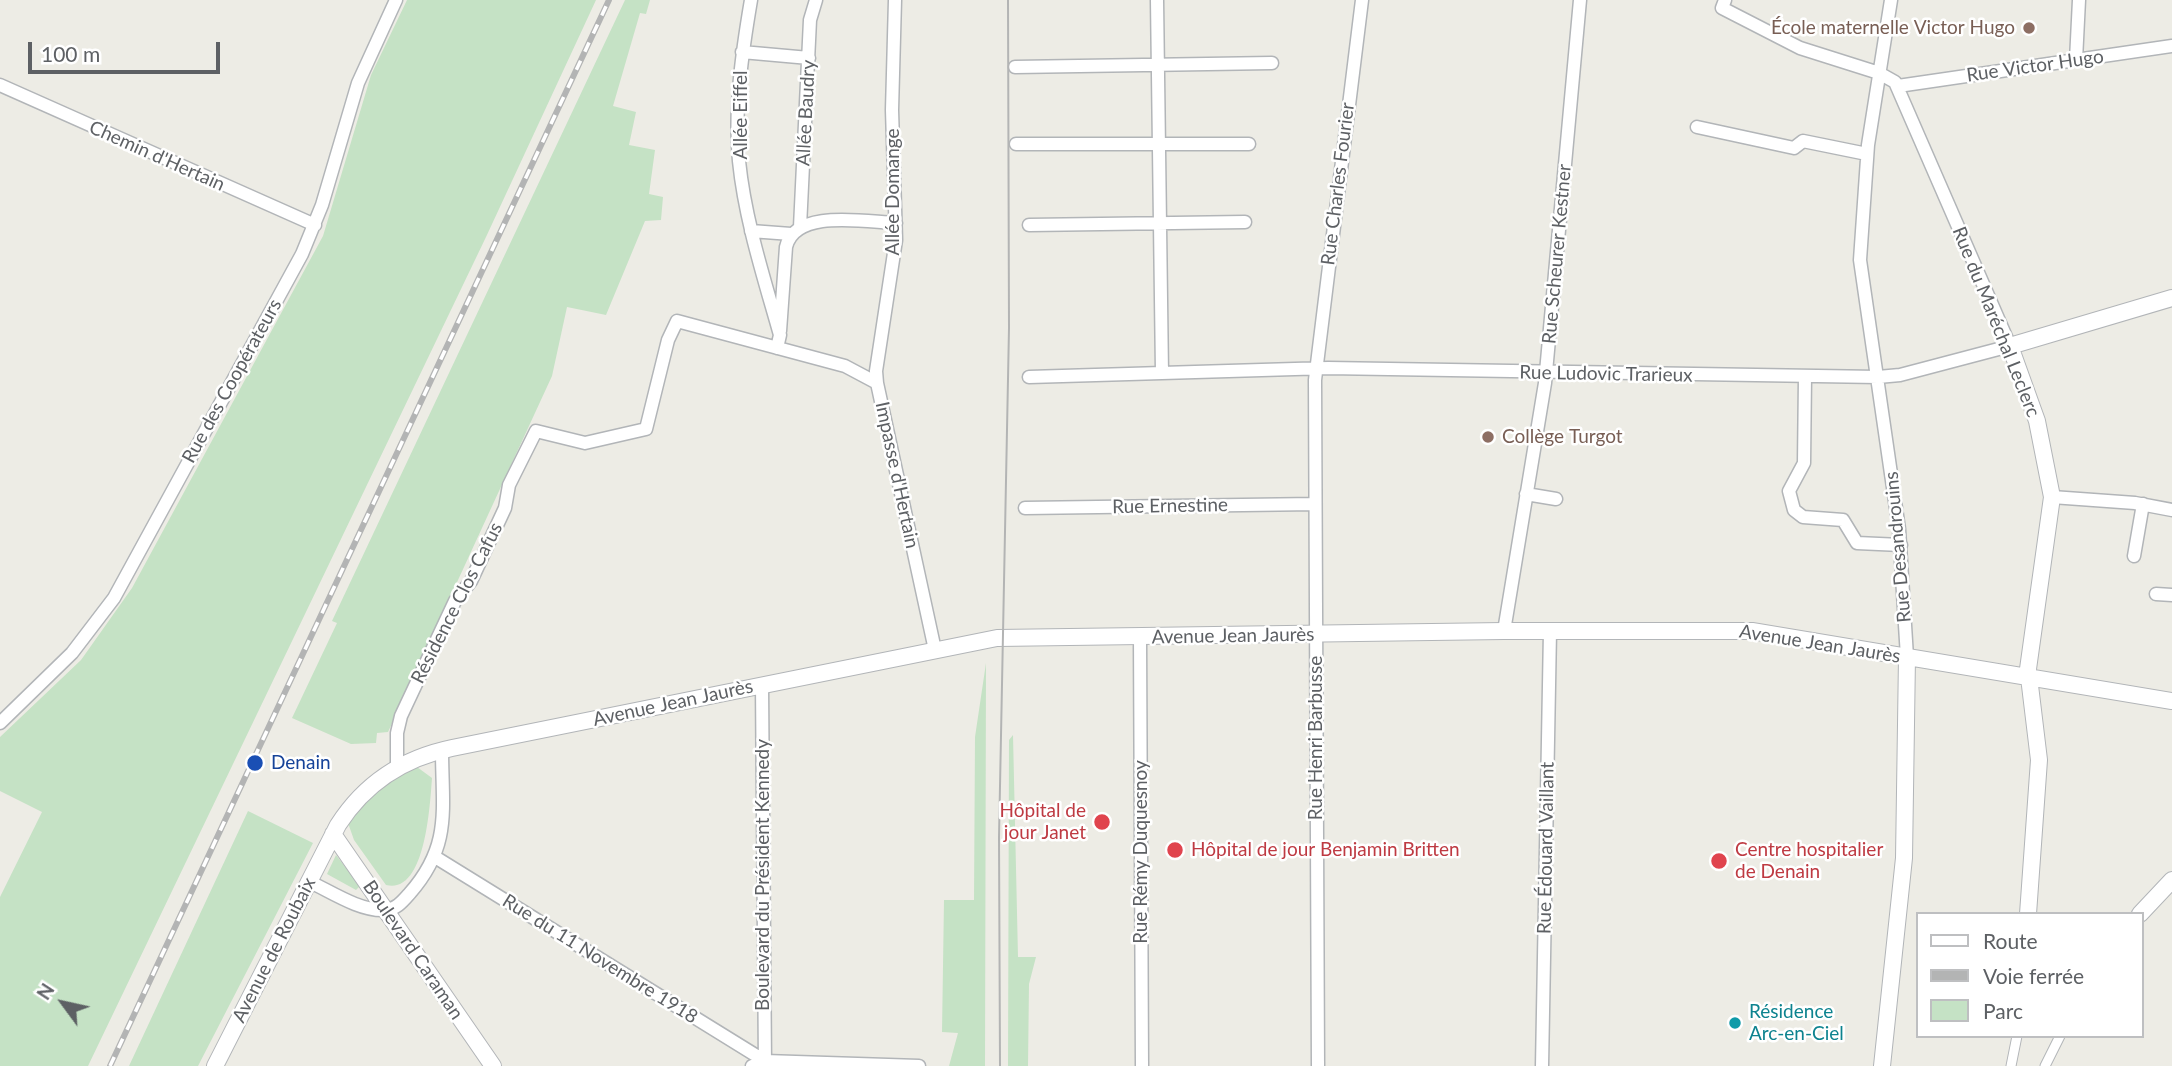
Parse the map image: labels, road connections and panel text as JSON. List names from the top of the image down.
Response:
{
  "streets": {
    "street": [
      "Rue Victor Hugo",
      "Allée Baudry",
      "Allée Eiffel",
      "Chemin d'Hertain",
      "Rue Charles Fourier",
      "Allée Domange",
      "Rue Scheurer Kestner",
      "Rue du Maréchal Leclerc",
      "Rue Ludovic Trarieux",
      "Rue des Coopérateurs",
      "Impasse d'Hertain",
      "Rue Ernestine",
      "Rue Desandrouins",
      "Résidence Clos Cafus",
      "Avenue Jean Jaurès",
      "Rue Henri Barbusse",
      "Rue Édouard Vaillant",
      "Rue Rémy Duquesnoy",
      "Boulevard du Président Kennedy",
      "Avenue de Roubaix",
      "Boulevard Caraman",
      "Rue du 11 Novembre 1918"
    ]
  },
  "crossings": [
    ["Rue Victor Hugo", "Rue du Maréchal Leclerc"],
    ["Allée Baudry", "Allée Eiffel"],
    ["Allée Baudry", "Impasse d'Hertain"],
    ["Allée Eiffel", "Impasse d'Hertain"],
    ["Chemin d'Hertain", "Rue des Coopérateurs"],
    ["Rue Charles Fourier", "Rue Ludovic Trarieux"],
    ["Rue Charles Fourier", "Rue Henri Barbusse"],
    ["Allée Domange", "Impasse d'Hertain"],
    ["Rue Scheurer Kestner", "Rue Ludovic Trarieux"],
    ["Rue Scheurer Kestner", "Avenue Jean Jaurès"],
    ["Rue du Maréchal Leclerc", "Rue Ludovic Trarieux"],
    ["Rue du Maréchal Leclerc", "Avenue Jean Jaurès"],
    ["Rue Ludovic Trarieux", "Rue Desandrouins"],
    ["Rue Ludovic Trarieux", "Rue Henri Barbusse"],
    ["Impasse d'Hertain", "Résidence Clos Cafus"],
    ["Impasse d'Hertain", "Avenue Jean Jaurès"],
    ["Rue Ernestine", "Rue Henri Barbusse"],
    ["Rue Desandrouins", "Avenue Jean Jaurès"],
    ["Résidence Clos Cafus", "Avenue Jean Jaurès"],
    ["Avenue Jean Jaurès", "Rue Henri Barbusse"],
    ["Avenue Jean Jaurès", "Rue Édouard Vaillant"],
    ["Avenue Jean Jaurès", "Rue Rémy Duquesnoy"],
    ["Avenue Jean Jaurès", "Boulevard du Président Kennedy"],
    ["Avenue Jean Jaurès", "Avenue de Roubaix"],
    ["Avenue Jean Jaurès", "Boulevard Caraman"],
    ["Boulevard du Président Kennedy", "Rue du 11 Novembre 1918"],
    ["Avenue de Roubaix", "Boulevard Caraman"]
  ],
  "places": [
    "École maternelle Victor Hugo",
    "Collège Turgot",
    "Denain",
    "Hôpital de jour Janet",
    "Hôpital de jour Benjamin Britten",
    "Centre hospitalier de Denain",
    "Résidence Arc-en-Ciel"
  ],
  "legend": ["Route", "Voie ferrée", "Parc"],
  "scale_bar": "100 m",
  "north": "top left"
}
